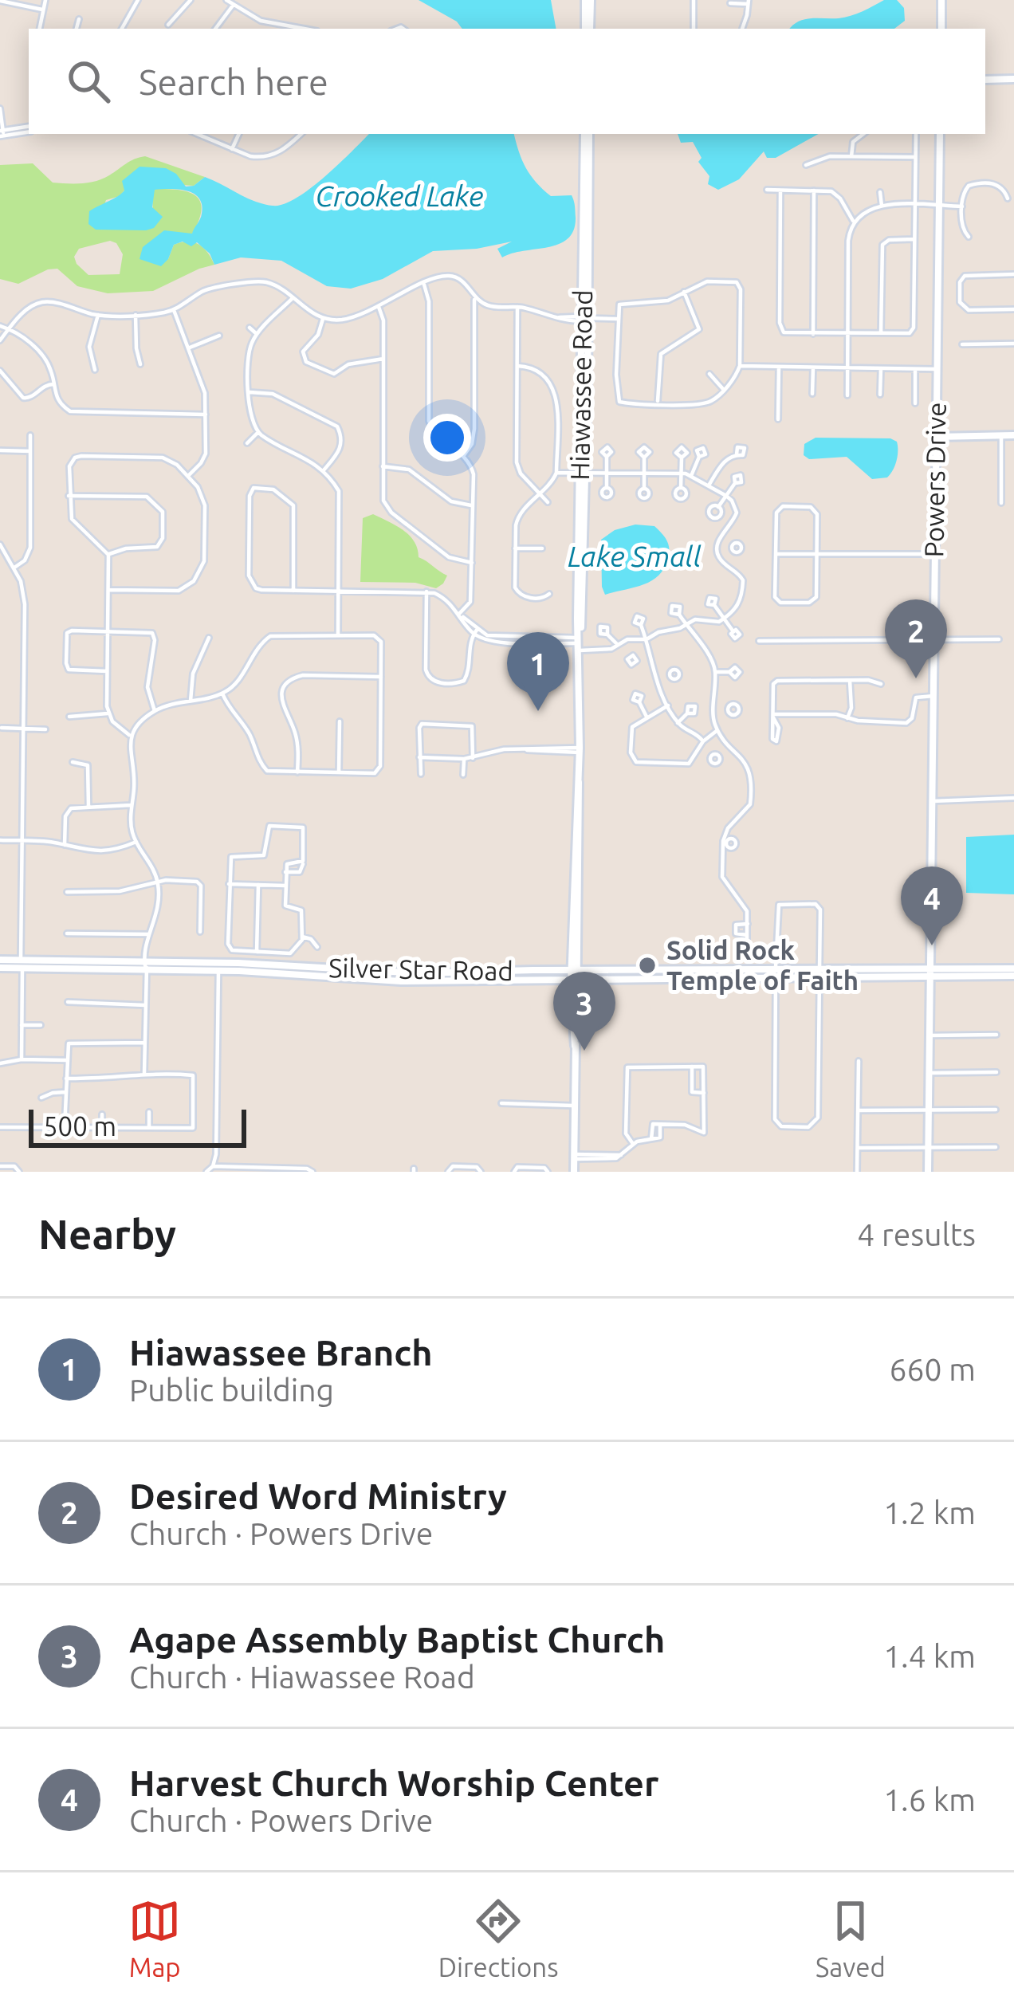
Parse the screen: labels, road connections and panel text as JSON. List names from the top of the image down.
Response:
{
  "streets": {
    "main road": ["Hiawassee Road", "Powers Drive", "Silver Star Road"]
  },
  "crossings": [
    ["Hiawassee Road", "Silver Star Road"],
    ["Powers Drive", "Silver Star Road"]
  ],
  "water": ["Crooked Lake", "Lake Small"],
  "places": ["Solid Rock Temple of Faith"],
  "scale_bar": "500 m",
  "page": {
    "search": "Search here",
    "pins": [
      "2",
      "1",
      "4",
      "3"
    ],
    "scale": "500 m",
    "heading": ["Nearby", "4 results"],
    "list": [
      {
        "mark": "1",
        "name": "Hiawassee Branch",
        "note": "Public building",
        "value": "660 m"
      },
      {
        "mark": "2",
        "name": "Desired Word Ministry",
        "note": "Church · Powers Drive",
        "value": "1.2 km"
      },
      {
        "mark": "3",
        "name": "Agape Assembly Baptist Church",
        "note": "Church · Hiawassee Road",
        "value": "1.4 km"
      },
      {
        "mark": "4",
        "name": "Harvest Church Worship Center",
        "note": "Church · Powers Drive",
        "value": "1.6 km"
      }
    ],
    "nav": ["Map", "Directions", "Saved"]
  }
}
